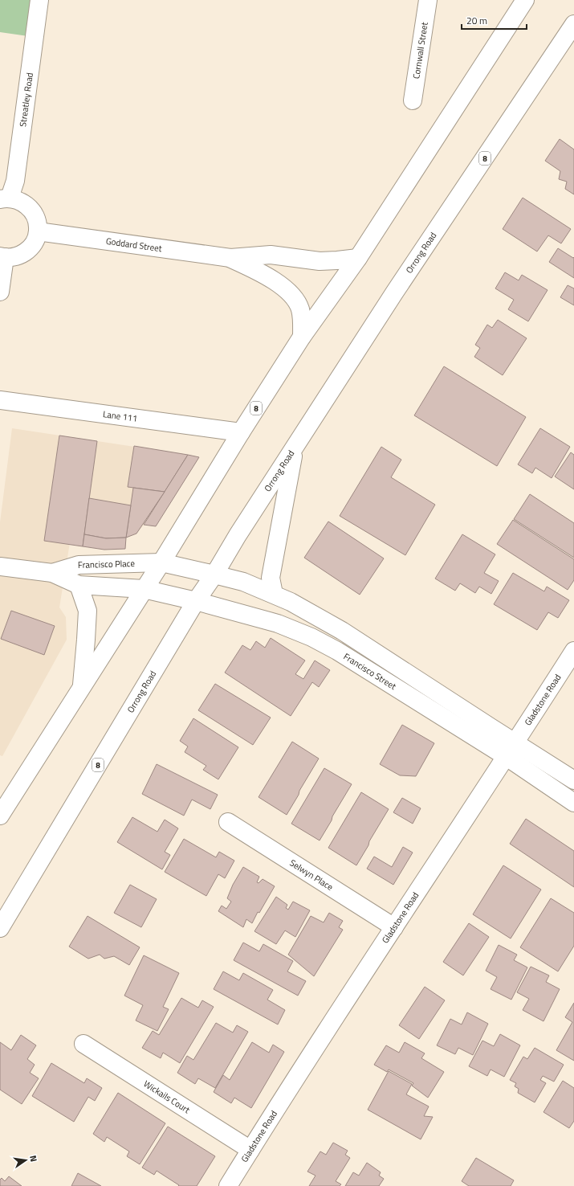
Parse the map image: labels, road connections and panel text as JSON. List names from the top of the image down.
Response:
{
  "streets": {
    "main road": [
      "Cornwall Street",
      "Streatley Road",
      "8",
      "Goddard Street",
      "Orrong Road",
      "Lane 111",
      "Francisco Place",
      "Francisco Street",
      "Gladstone Road",
      "Selwyn Place",
      "Wickails Court"
    ]
  },
  "crossings": [
    ["8", "Goddard Street"],
    ["8", "Lane 111"],
    ["8", "Francisco Place"],
    ["8", "Francisco Street"],
    ["Orrong Road", "Francisco Street"],
    ["Francisco Place", "Francisco Street"],
    ["Francisco Street", "Gladstone Road"],
    ["Gladstone Road", "Selwyn Place"],
    ["Gladstone Road", "Wickails Court"]
  ],
  "scale_bar": "20 m",
  "north": "right"
}
